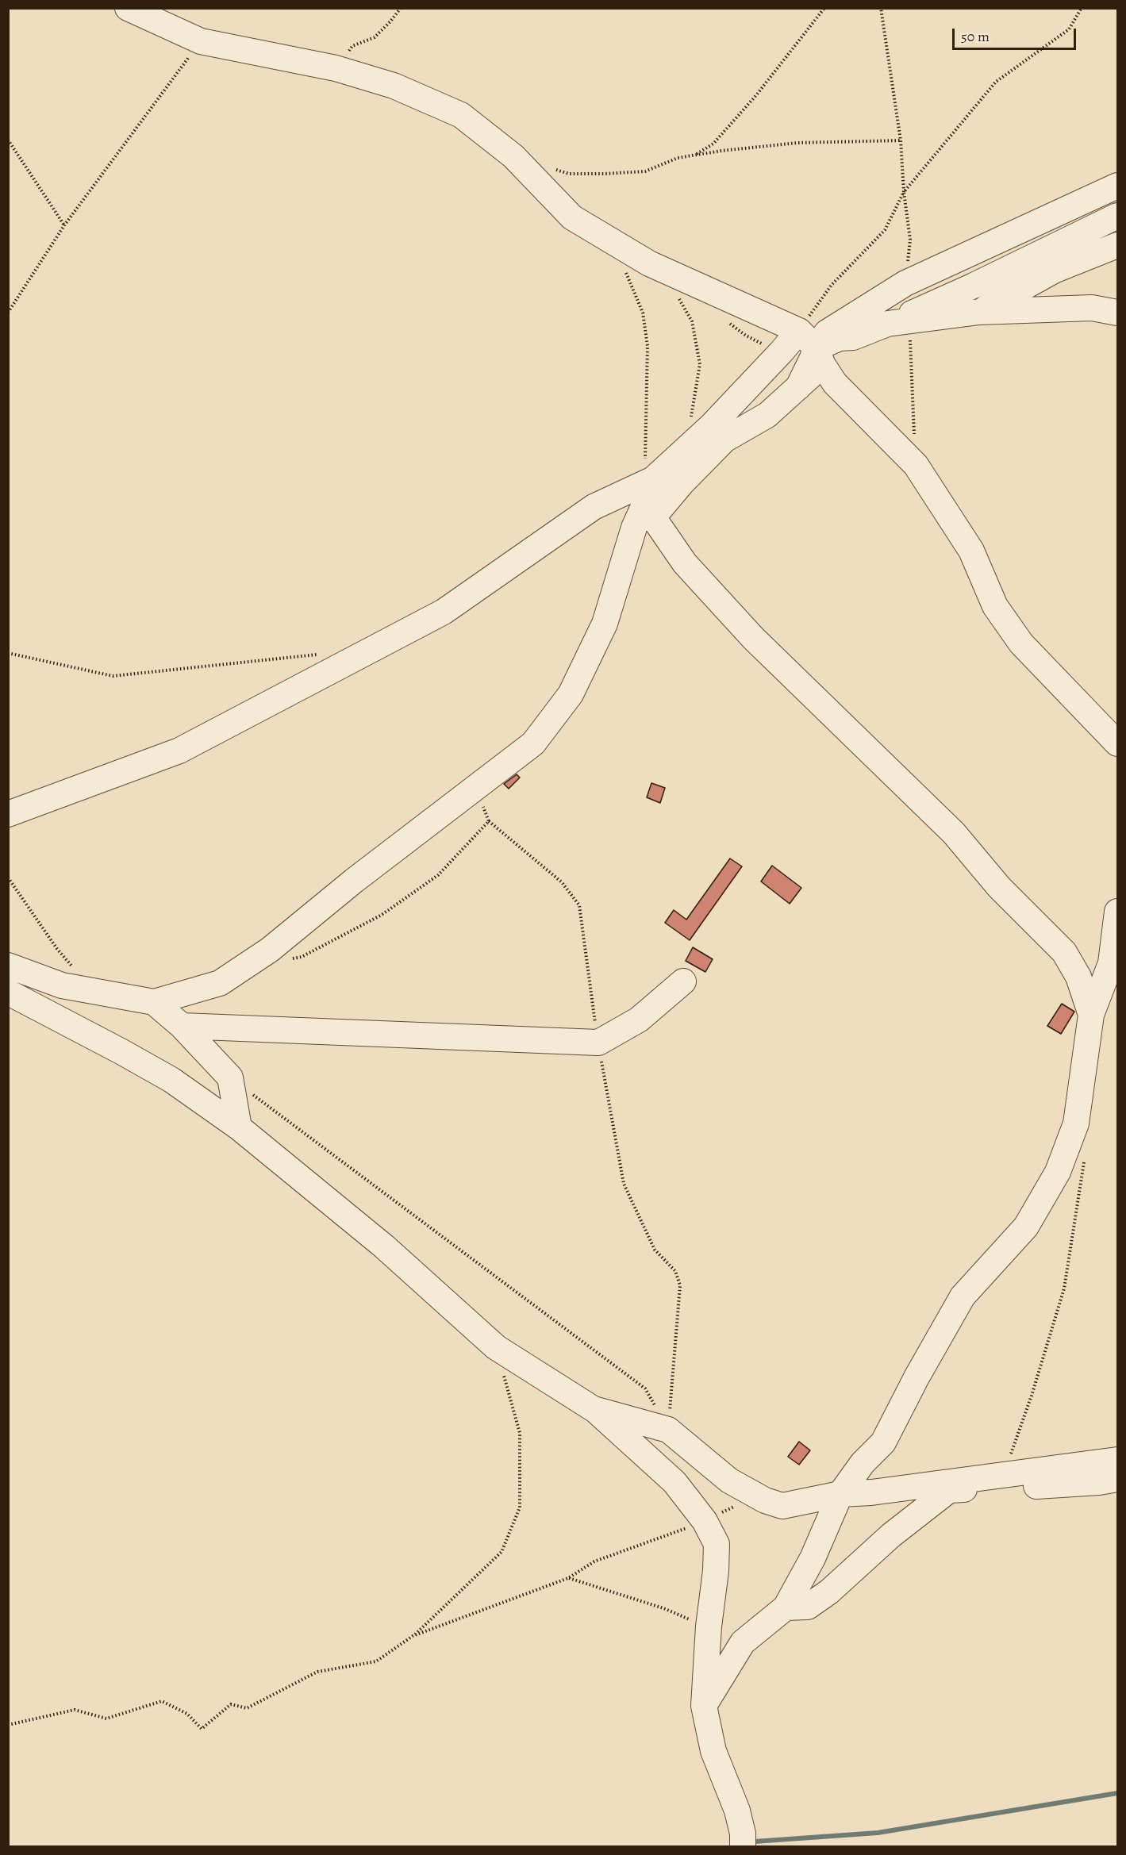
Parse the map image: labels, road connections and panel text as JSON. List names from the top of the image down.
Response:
{
  "scale_bar": "50 m"
}
